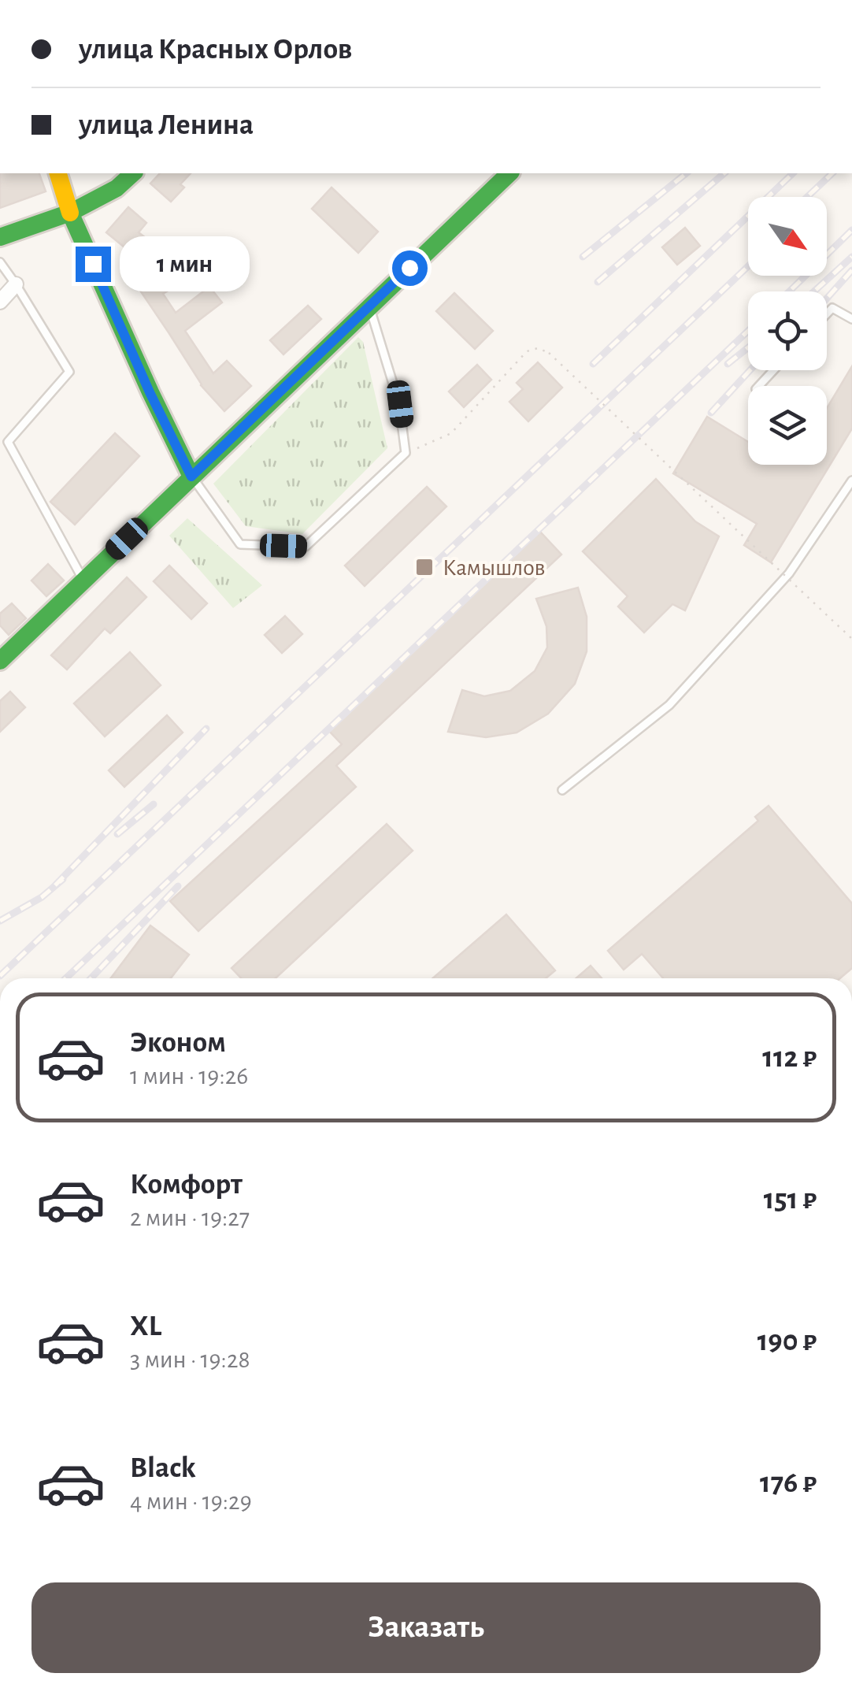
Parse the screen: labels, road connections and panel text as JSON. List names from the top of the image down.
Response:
{
  "places": {
    "transit": ["Камышлов"]
  },
  "north": "bottom right",
  "page": {
    "banner": ["улица Красных Орлов", "улица Ленина"],
    "bubble": "1 мин",
    "list": [
      {
        "name": "Эконом",
        "note": "1 мин · 19:26",
        "value": "112 ₽"
      },
      {
        "name": "Комфорт",
        "note": "2 мин · 19:27",
        "value": "151 ₽"
      },
      {
        "name": "XL",
        "note": "3 мин · 19:28",
        "value": "190 ₽"
      },
      {
        "name": "Black",
        "note": "4 мин · 19:29",
        "value": "176 ₽"
      }
    ],
    "buttons": "Заказать"
  }
}
